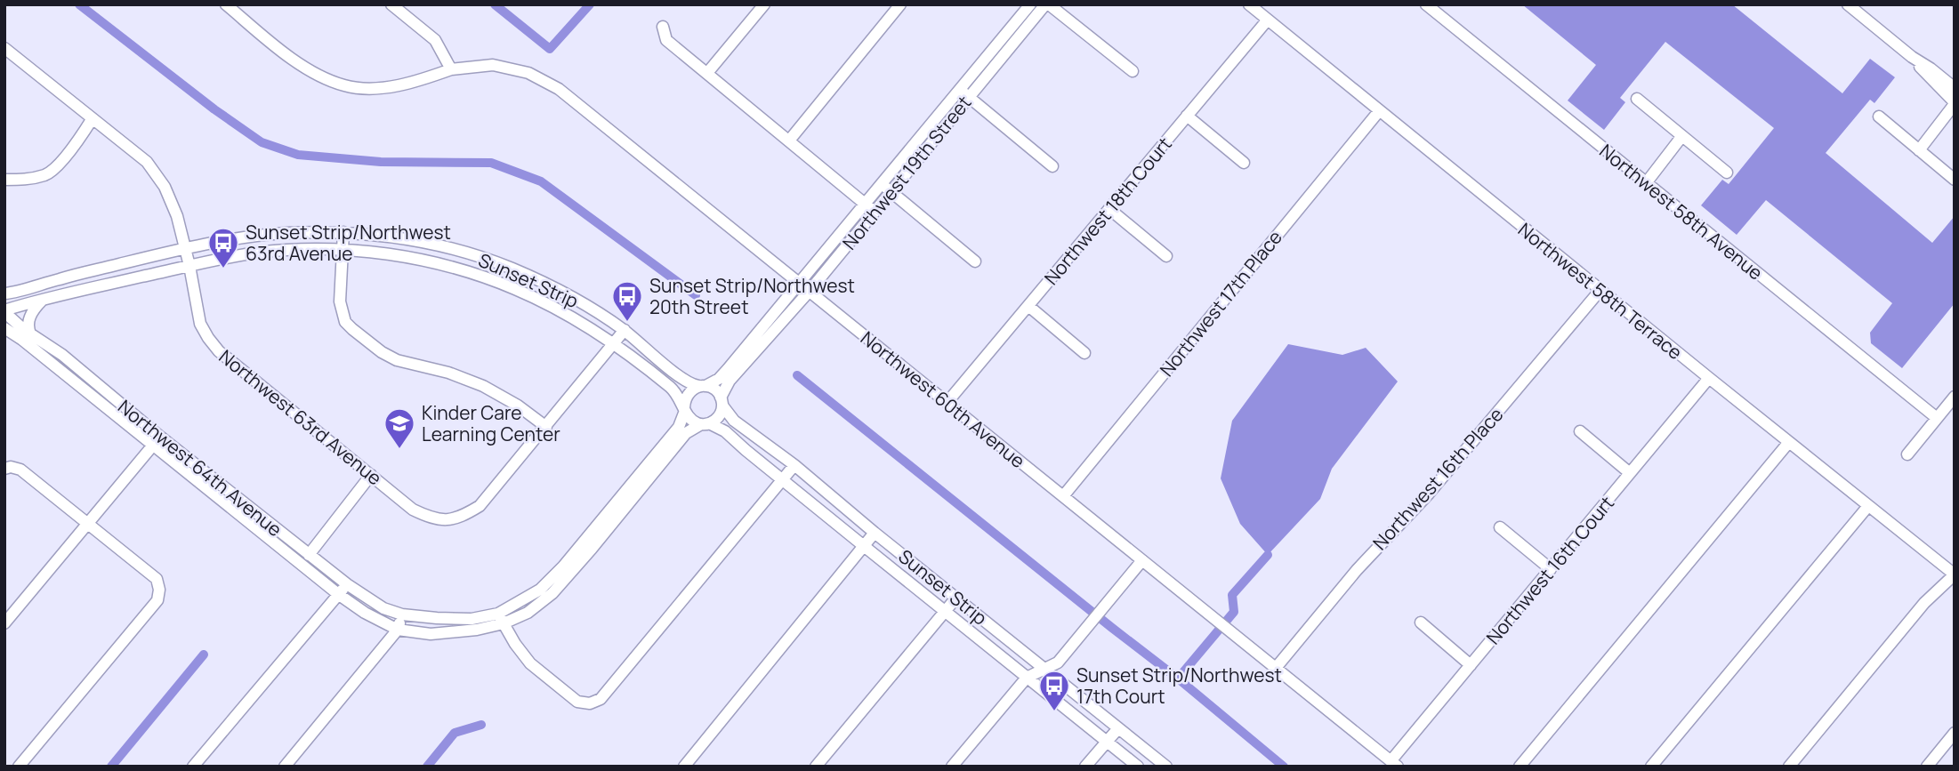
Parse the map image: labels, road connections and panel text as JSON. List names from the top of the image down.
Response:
{
  "streets": {
    "street": [
      "Northwest 19th Street",
      "Northwest 18th Court",
      "Northwest 58th Avenue",
      "Sunset Strip",
      "Northwest 58th Terrace",
      "Northwest 17th Place",
      "Northwest 60th Avenue",
      "Northwest 63rd Avenue",
      "Northwest 64th Avenue",
      "Northwest 16th Place",
      "Northwest 16th Court"
    ]
  },
  "crossings": [
    ["Northwest 19th Street", "Sunset Strip"],
    ["Northwest 19th Street", "Northwest 60th Avenue"],
    ["Northwest 18th Court", "Northwest 58th Terrace"],
    ["Northwest 18th Court", "Northwest 60th Avenue"],
    ["Sunset Strip", "Northwest 63rd Avenue"],
    ["Sunset Strip", "Northwest 64th Avenue"],
    ["Northwest 58th Terrace", "Northwest 17th Place"],
    ["Northwest 58th Terrace", "Northwest 16th Place"],
    ["Northwest 58th Terrace", "Northwest 16th Court"],
    ["Northwest 17th Place", "Northwest 60th Avenue"],
    ["Northwest 60th Avenue", "Northwest 16th Place"],
    ["Northwest 60th Avenue", "Northwest 16th Court"]
  ],
  "places": {
    "bus stop": ["Sunset Strip/Northwest 63rd Avenue", "Sunset Strip/Northwest 20th Street", "Sunset Strip/Northwest 17th Court"],
    "school or university": ["Kinder Care Learning Center"]
  }
}
